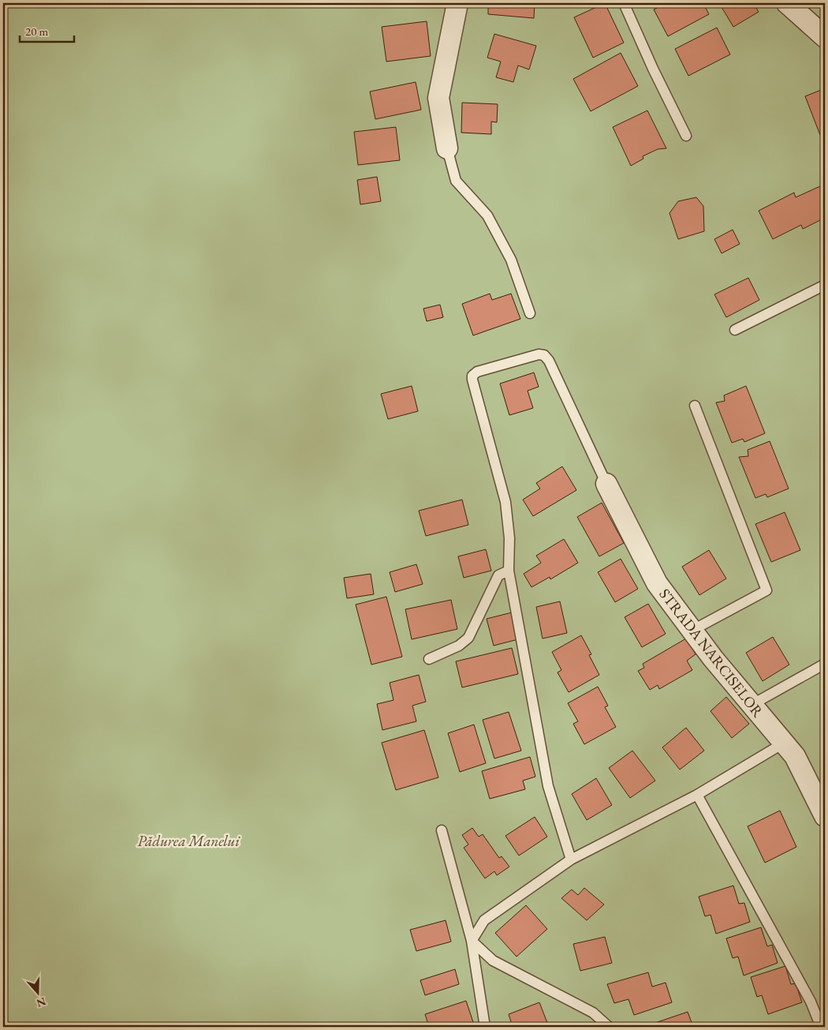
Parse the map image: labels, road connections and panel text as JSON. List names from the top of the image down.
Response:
{
  "streets": {
    "street": ["STRADA NARCISELOR"]
  },
  "parks": ["Pădurea Manelui"],
  "scale_bar": "20 m",
  "north": "bottom"
}
